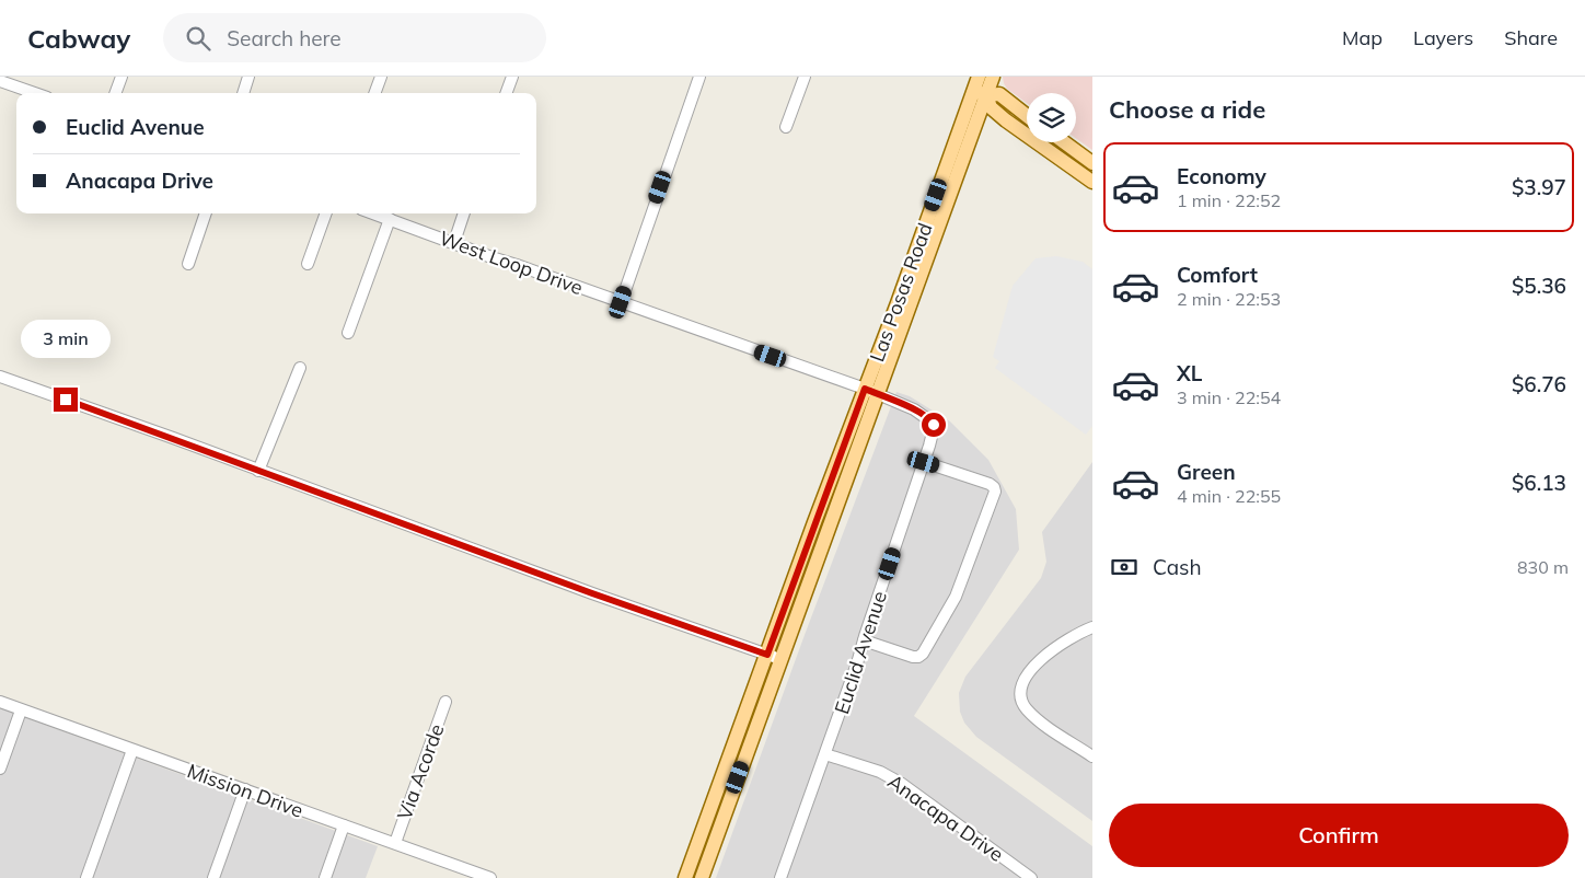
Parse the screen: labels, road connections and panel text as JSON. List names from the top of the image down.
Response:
{
  "streets": {
    "main road": ["Las Posas Road"],
    "street": [
      "West Loop Drive",
      "Euclid Avenue",
      "Via Acorde",
      "Mission Drive",
      "Anacapa Drive"
    ]
  },
  "crossings": [
    ["West Loop Drive", "Las Posas Road"],
    ["West Loop Drive", "Euclid Avenue"],
    ["Las Posas Road", "Euclid Avenue"],
    ["Euclid Avenue", "Anacapa Drive"],
    ["Via Acorde", "Mission Drive"]
  ],
  "page": {
    "header": "Cabway",
    "search": "Search here",
    "nav": ["Map", "Layers", "Share"],
    "heading": "Choose a ride",
    "banner": ["Euclid Avenue", "Anacapa Drive"],
    "list": [
      {
        "name": "Economy",
        "note": "1 min · 22:52",
        "value": "$3.97"
      },
      {
        "name": "Comfort",
        "note": "2 min · 22:53",
        "value": "$5.36"
      },
      {
        "name": "XL",
        "note": "3 min · 22:54",
        "value": "$6.76"
      },
      {
        "name": "Green",
        "note": "4 min · 22:55",
        "value": "$6.13"
      }
    ],
    "bubble": "3 min",
    "pay": ["Cash", "830 m"],
    "buttons": "Confirm"
  }
}
